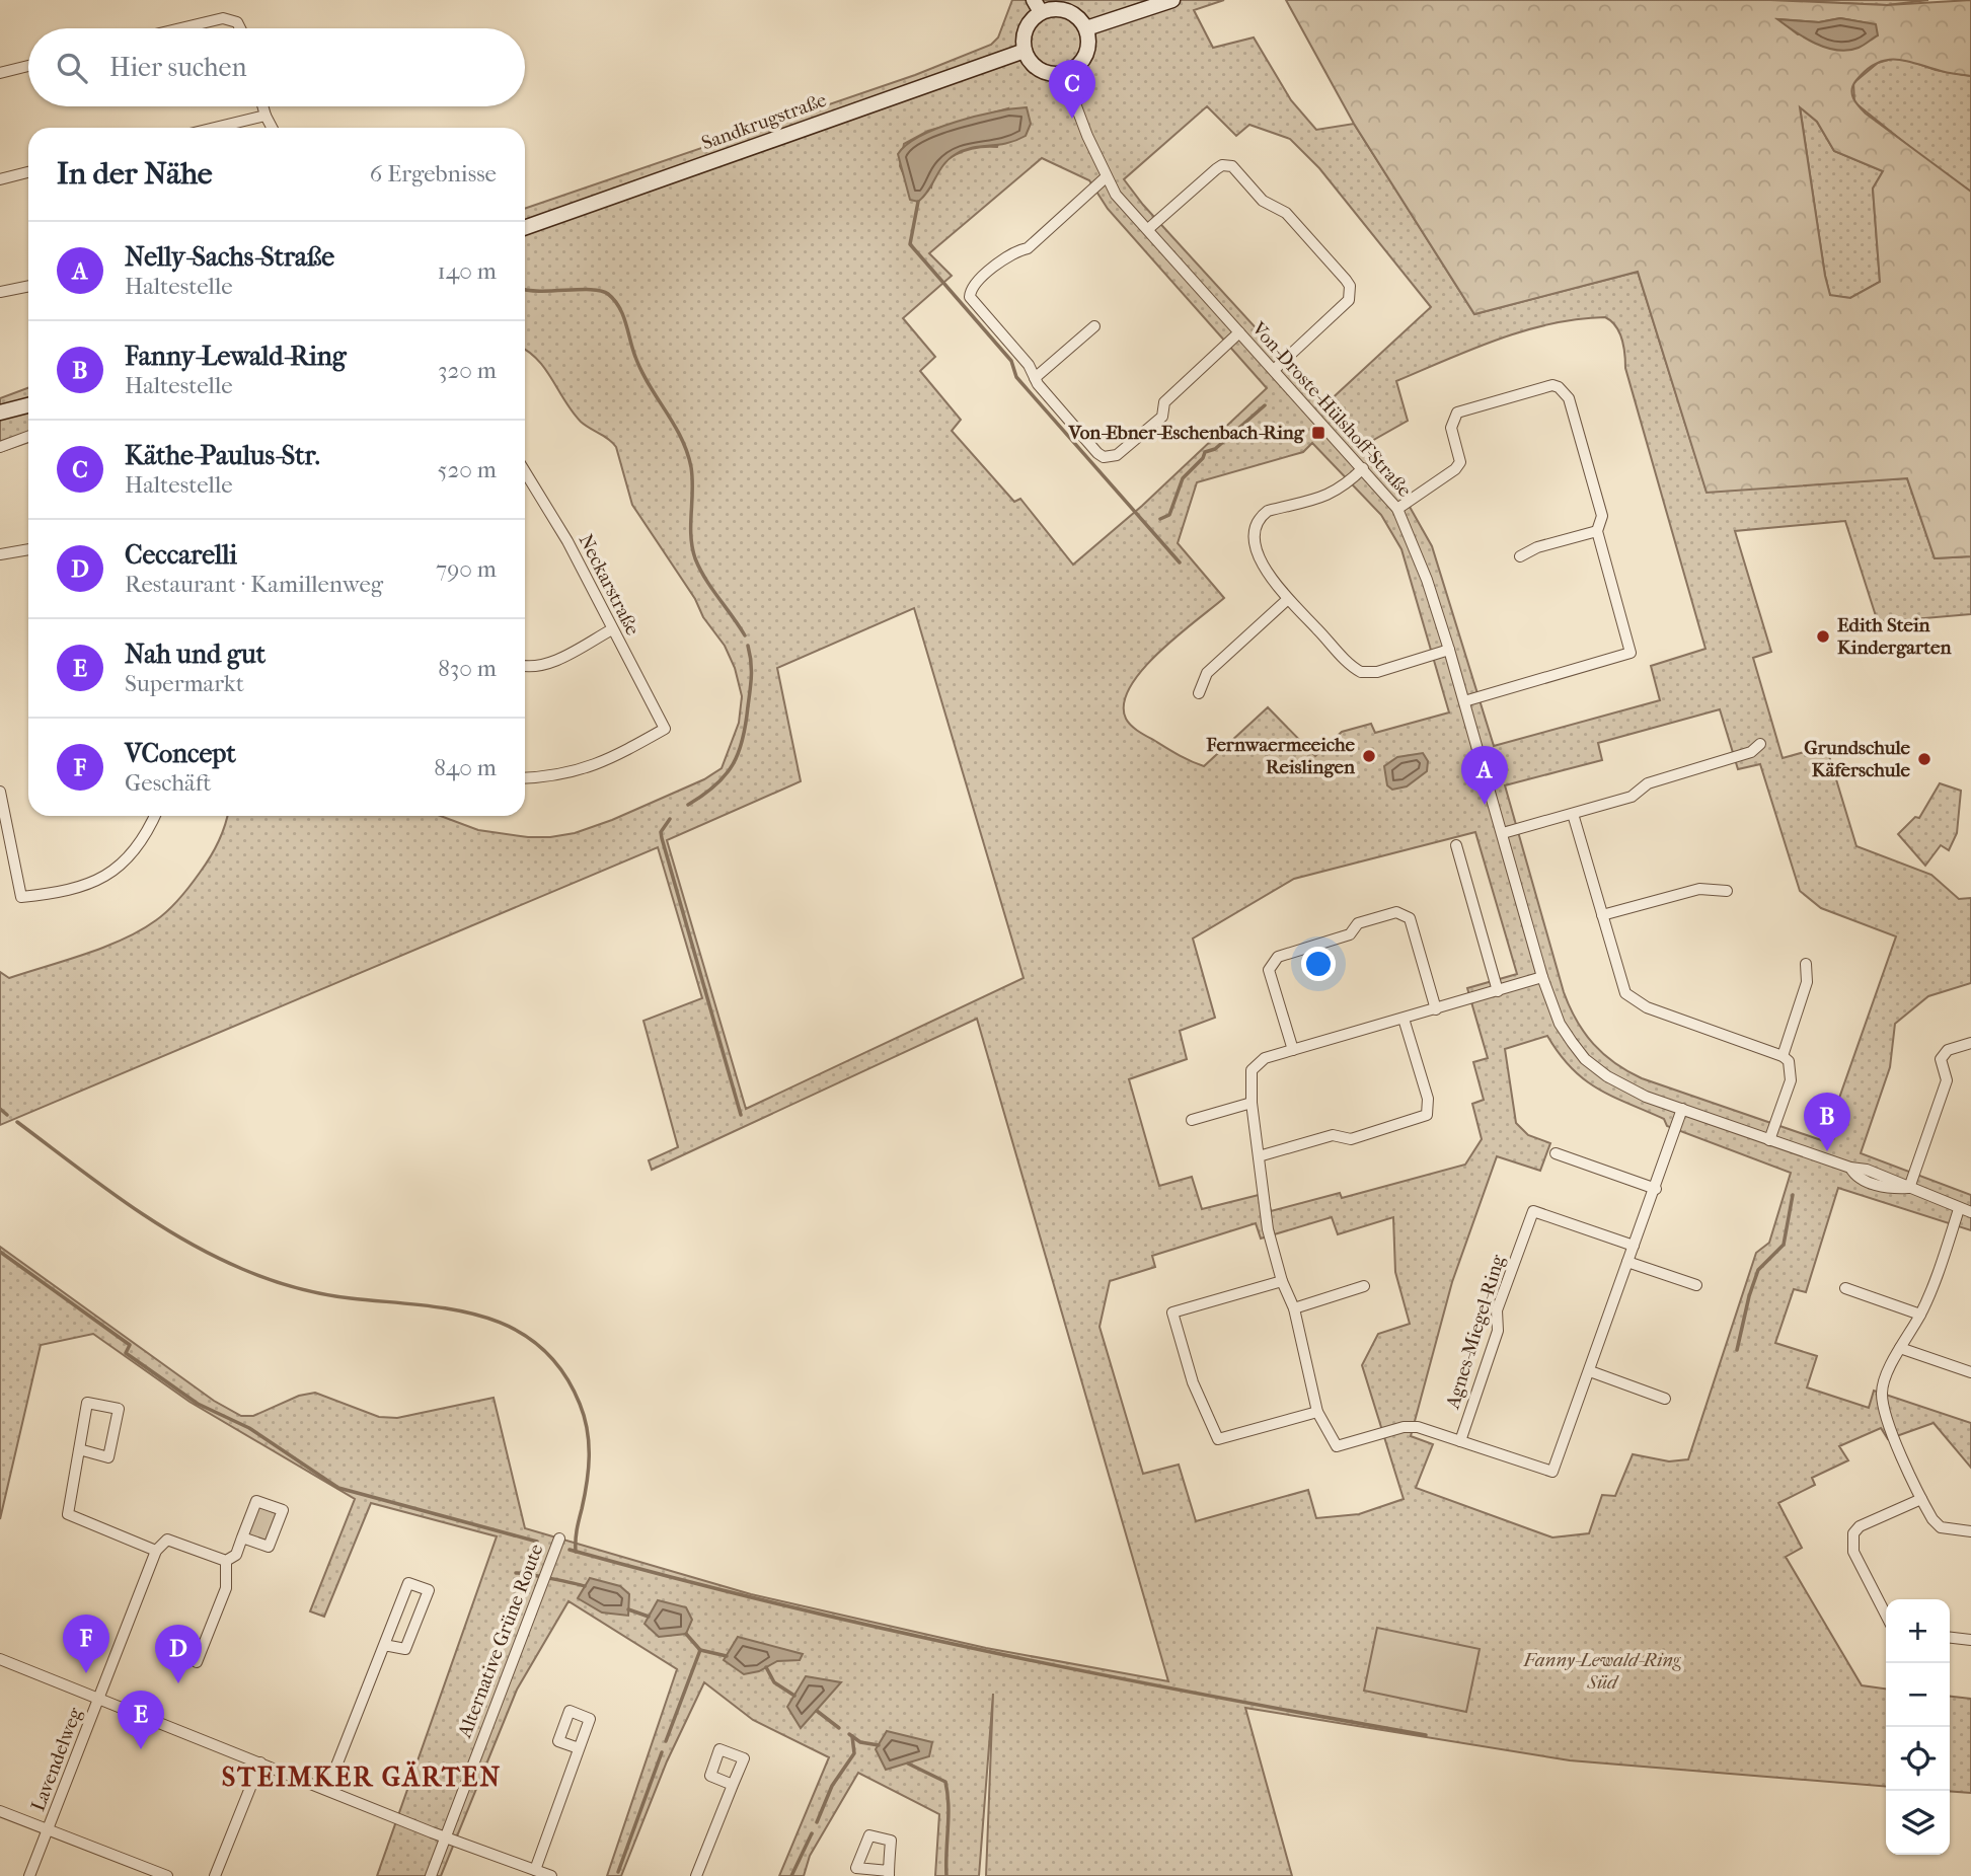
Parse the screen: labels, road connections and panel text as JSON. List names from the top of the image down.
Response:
{
  "streets": {
    "street": [
      "Sandkrugstraße",
      "Von-Droste-Hülshoff-Straße",
      "Neckarstraße",
      "Agnes-Miegel-Ring",
      "Alternative Grüne Route",
      "Lavendelweg"
    ]
  },
  "crossings": [
    ["Sandkrugstraße", "Von-Droste-Hülshoff-Straße"]
  ],
  "districts": ["STEIMKER GÄRTEN"],
  "parks": ["Fanny-Lewald-Ring Süd"],
  "places": {
    "transit": ["Von-Ebner-Eschenbach-Ring"],
    "other": ["Edith Stein Kindergarten", "Fernwaermeeiche Reislingen", "Grundschule Käferschule"]
  },
  "page": {
    "search": "Hier suchen",
    "pins": [
      "C",
      "A",
      "B",
      "F",
      "D",
      "E"
    ],
    "heading": ["In der Nähe", "6 Ergebnisse"],
    "list": [
      {
        "mark": "A",
        "name": "Nelly-Sachs-Straße",
        "note": "Haltestelle",
        "value": "140 m"
      },
      {
        "mark": "B",
        "name": "Fanny-Lewald-Ring",
        "note": "Haltestelle",
        "value": "320 m"
      },
      {
        "mark": "C",
        "name": "Käthe-Paulus-Str.",
        "note": "Haltestelle",
        "value": "520 m"
      },
      {
        "mark": "D",
        "name": "Ceccarelli",
        "note": "Restaurant · Kamillenweg",
        "value": "790 m"
      },
      {
        "mark": "E",
        "name": "Nah und gut",
        "note": "Supermarkt",
        "value": "830 m"
      },
      {
        "mark": "F",
        "name": "VConcept",
        "note": "Geschäft",
        "value": "840 m"
      }
    ],
    "map_buttons": ["+", "−"]
  }
}
